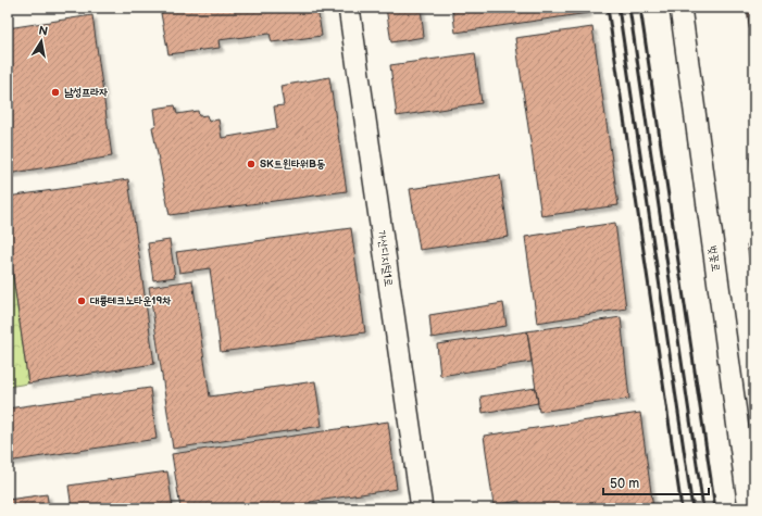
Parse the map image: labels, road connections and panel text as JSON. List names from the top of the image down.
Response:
{
  "streets": {
    "street": ["가산디지털1로", "벚꽃로"]
  },
  "places": ["남성프라자", "SK트윈타워B동", "대륭테크노타운19차"],
  "scale_bar": "50 m",
  "north": "top"
}
